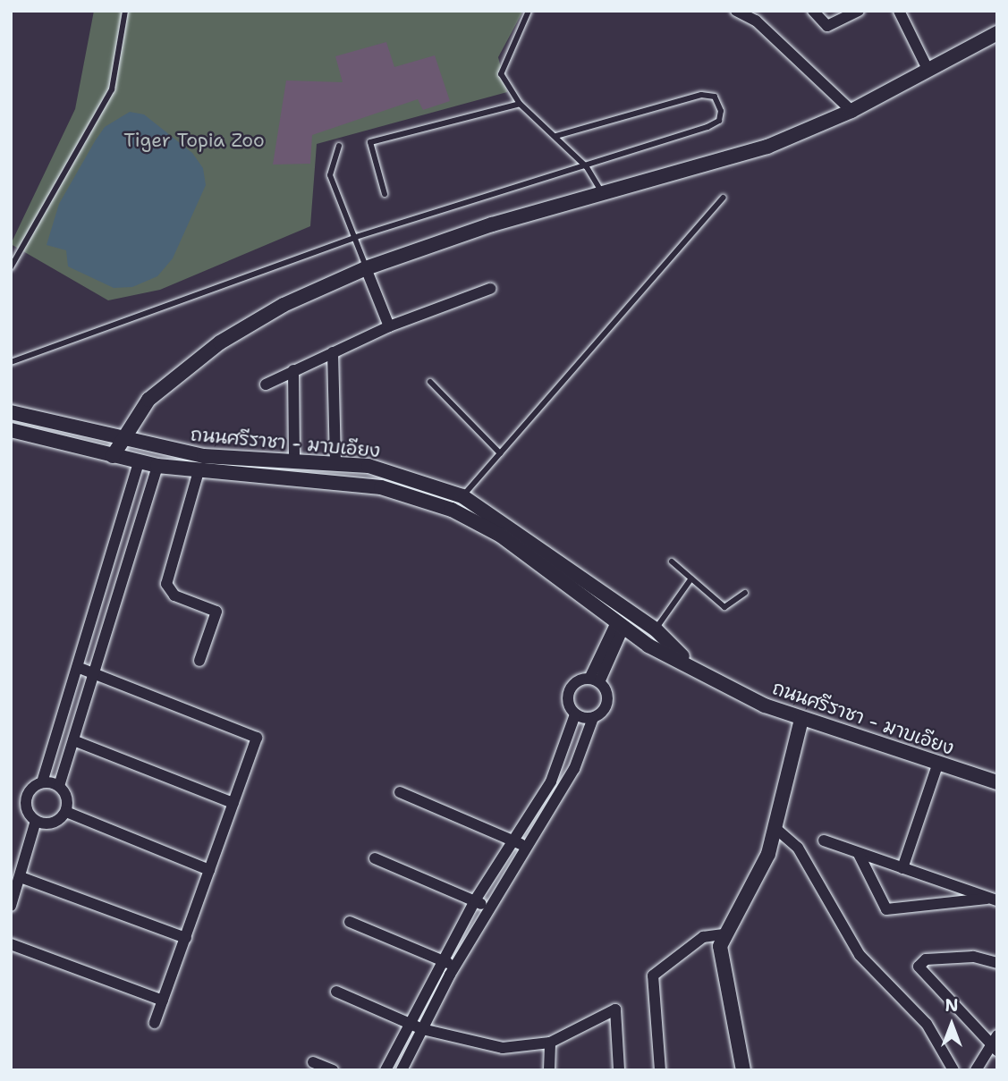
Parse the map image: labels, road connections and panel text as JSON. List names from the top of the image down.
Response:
{
  "streets": {
    "main road": ["ถนนศรีราชา - มาบเอียง"]
  },
  "parks": ["Tiger Topia Zoo"],
  "north": "top"
}
